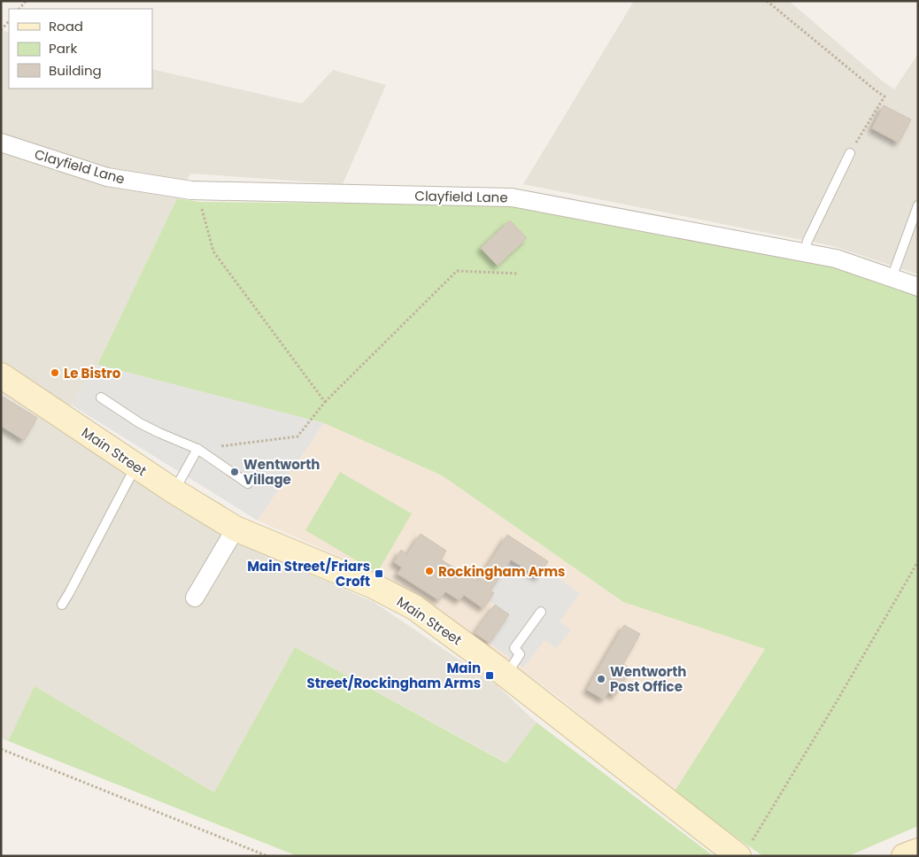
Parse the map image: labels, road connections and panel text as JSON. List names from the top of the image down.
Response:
{
  "streets": {
    "main road": ["Main Street"],
    "street": ["Clayfield Lane"]
  },
  "places": {
    "other": [
      "Le Bistro",
      "Wentworth Village",
      "Rockingham Arms",
      "Wentworth Post Office"
    ],
    "transit": ["Main Street/Friars Croft", "Main Street/Rockingham Arms"]
  },
  "legend": ["Road", "Park", "Building"]
}
